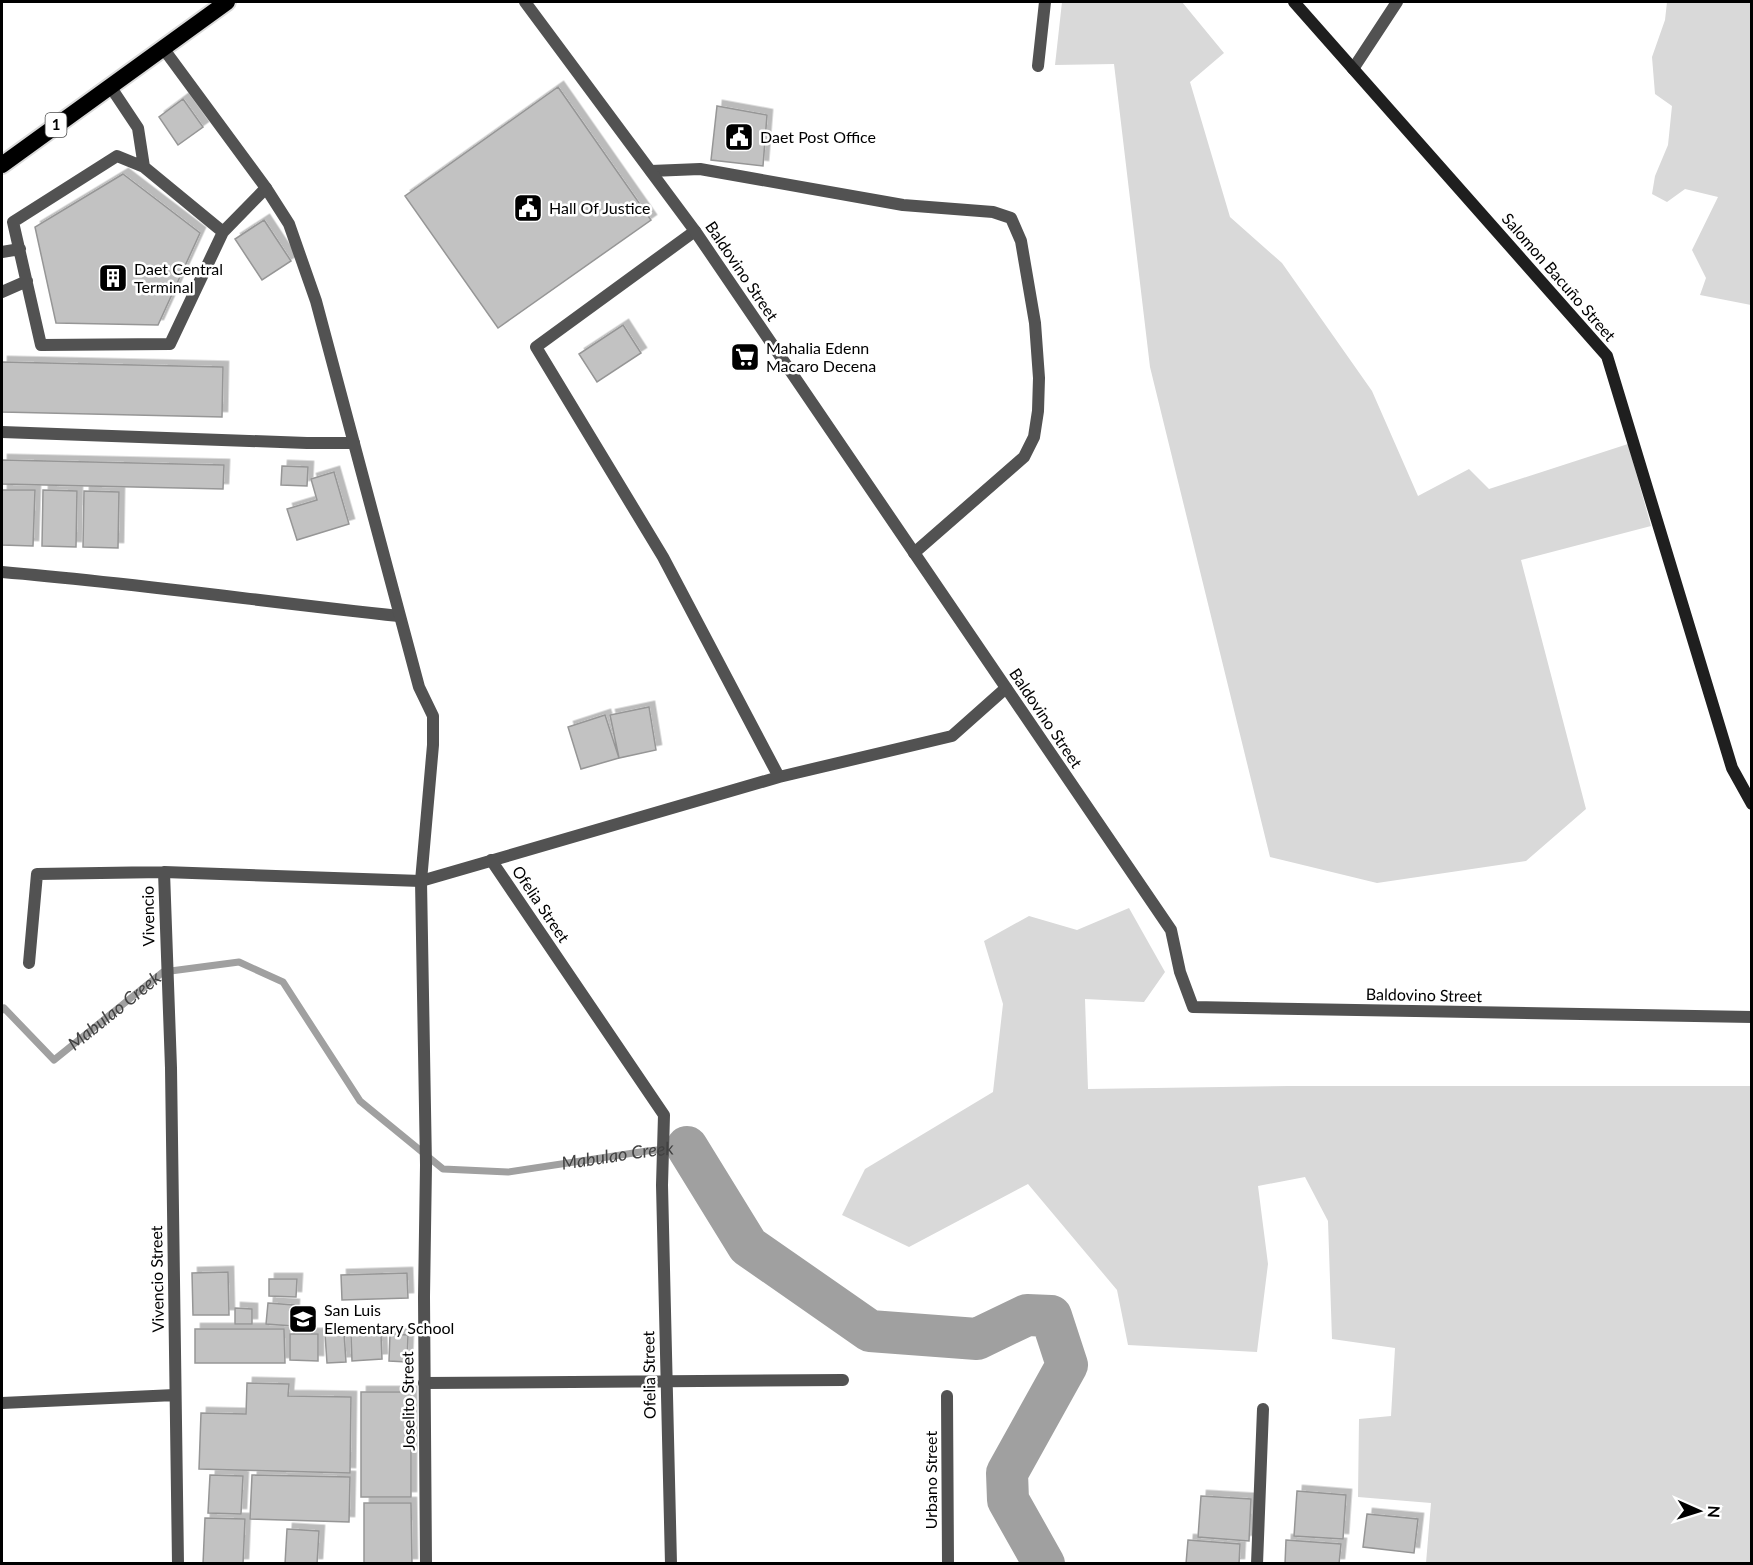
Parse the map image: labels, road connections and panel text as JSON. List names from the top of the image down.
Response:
{
  "streets": {
    "highway": ["1"],
    "main road": ["Salomon Bacuño Street"],
    "street": [
      "Baldovino Street",
      "Ofelia Street",
      "Vivencio",
      "Vivencio Street",
      "Joselito Street",
      "Urbano Street"
    ]
  },
  "crossings": [
    ["Vivencio", "Vivencio Street"]
  ],
  "water": ["Mabulao Creek"],
  "places": {
    "public building": ["Daet Post Office", "Hall Of Justice"],
    "building": ["Daet Central Terminal"],
    "supermarket": ["Mahalia Edenn Macaro Decena"],
    "school or university": ["San Luis Elementary School"]
  },
  "north": "right"
}
